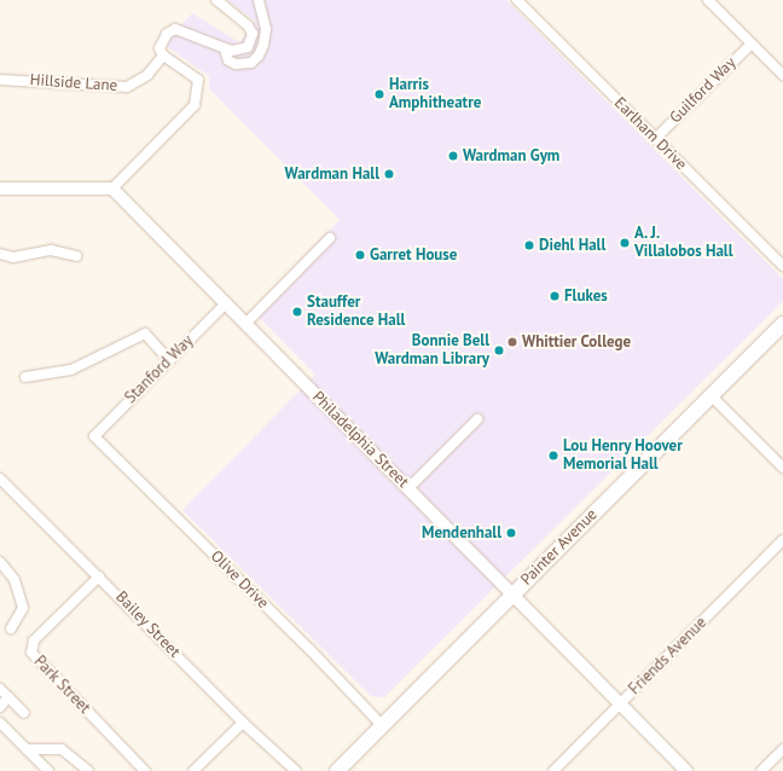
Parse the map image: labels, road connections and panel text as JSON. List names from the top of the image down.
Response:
{
  "streets": {
    "main road": ["Painter Avenue"],
    "street": [
      "Hillside Lane",
      "Guilford Way",
      "Earlham Drive",
      "Stanford Way",
      "Philadelphia Street",
      "Olive Drive",
      "Bailey Street",
      "Friends Avenue",
      "Park Street"
    ]
  },
  "crossings": [
    ["Guilford Way", "Earlham Drive"],
    ["Stanford Way", "Philadelphia Street"],
    ["Stanford Way", "Olive Drive"],
    ["Philadelphia Street", "Painter Avenue"],
    ["Philadelphia Street", "Friends Avenue"],
    ["Painter Avenue", "Olive Drive"],
    ["Bailey Street", "Park Street"]
  ],
  "places": [
    "Harris Amphitheatre",
    "Wardman Gym",
    "Wardman Hall",
    "A. J. Villalobos Hall",
    "Diehl Hall",
    "Garret House",
    "Flukes",
    "Stauffer Residence Hall",
    "Whittier College",
    "Bonnie Bell Wardman Library",
    "Lou Henry Hoover Memorial Hall",
    "Mendenhall"
  ]
}
